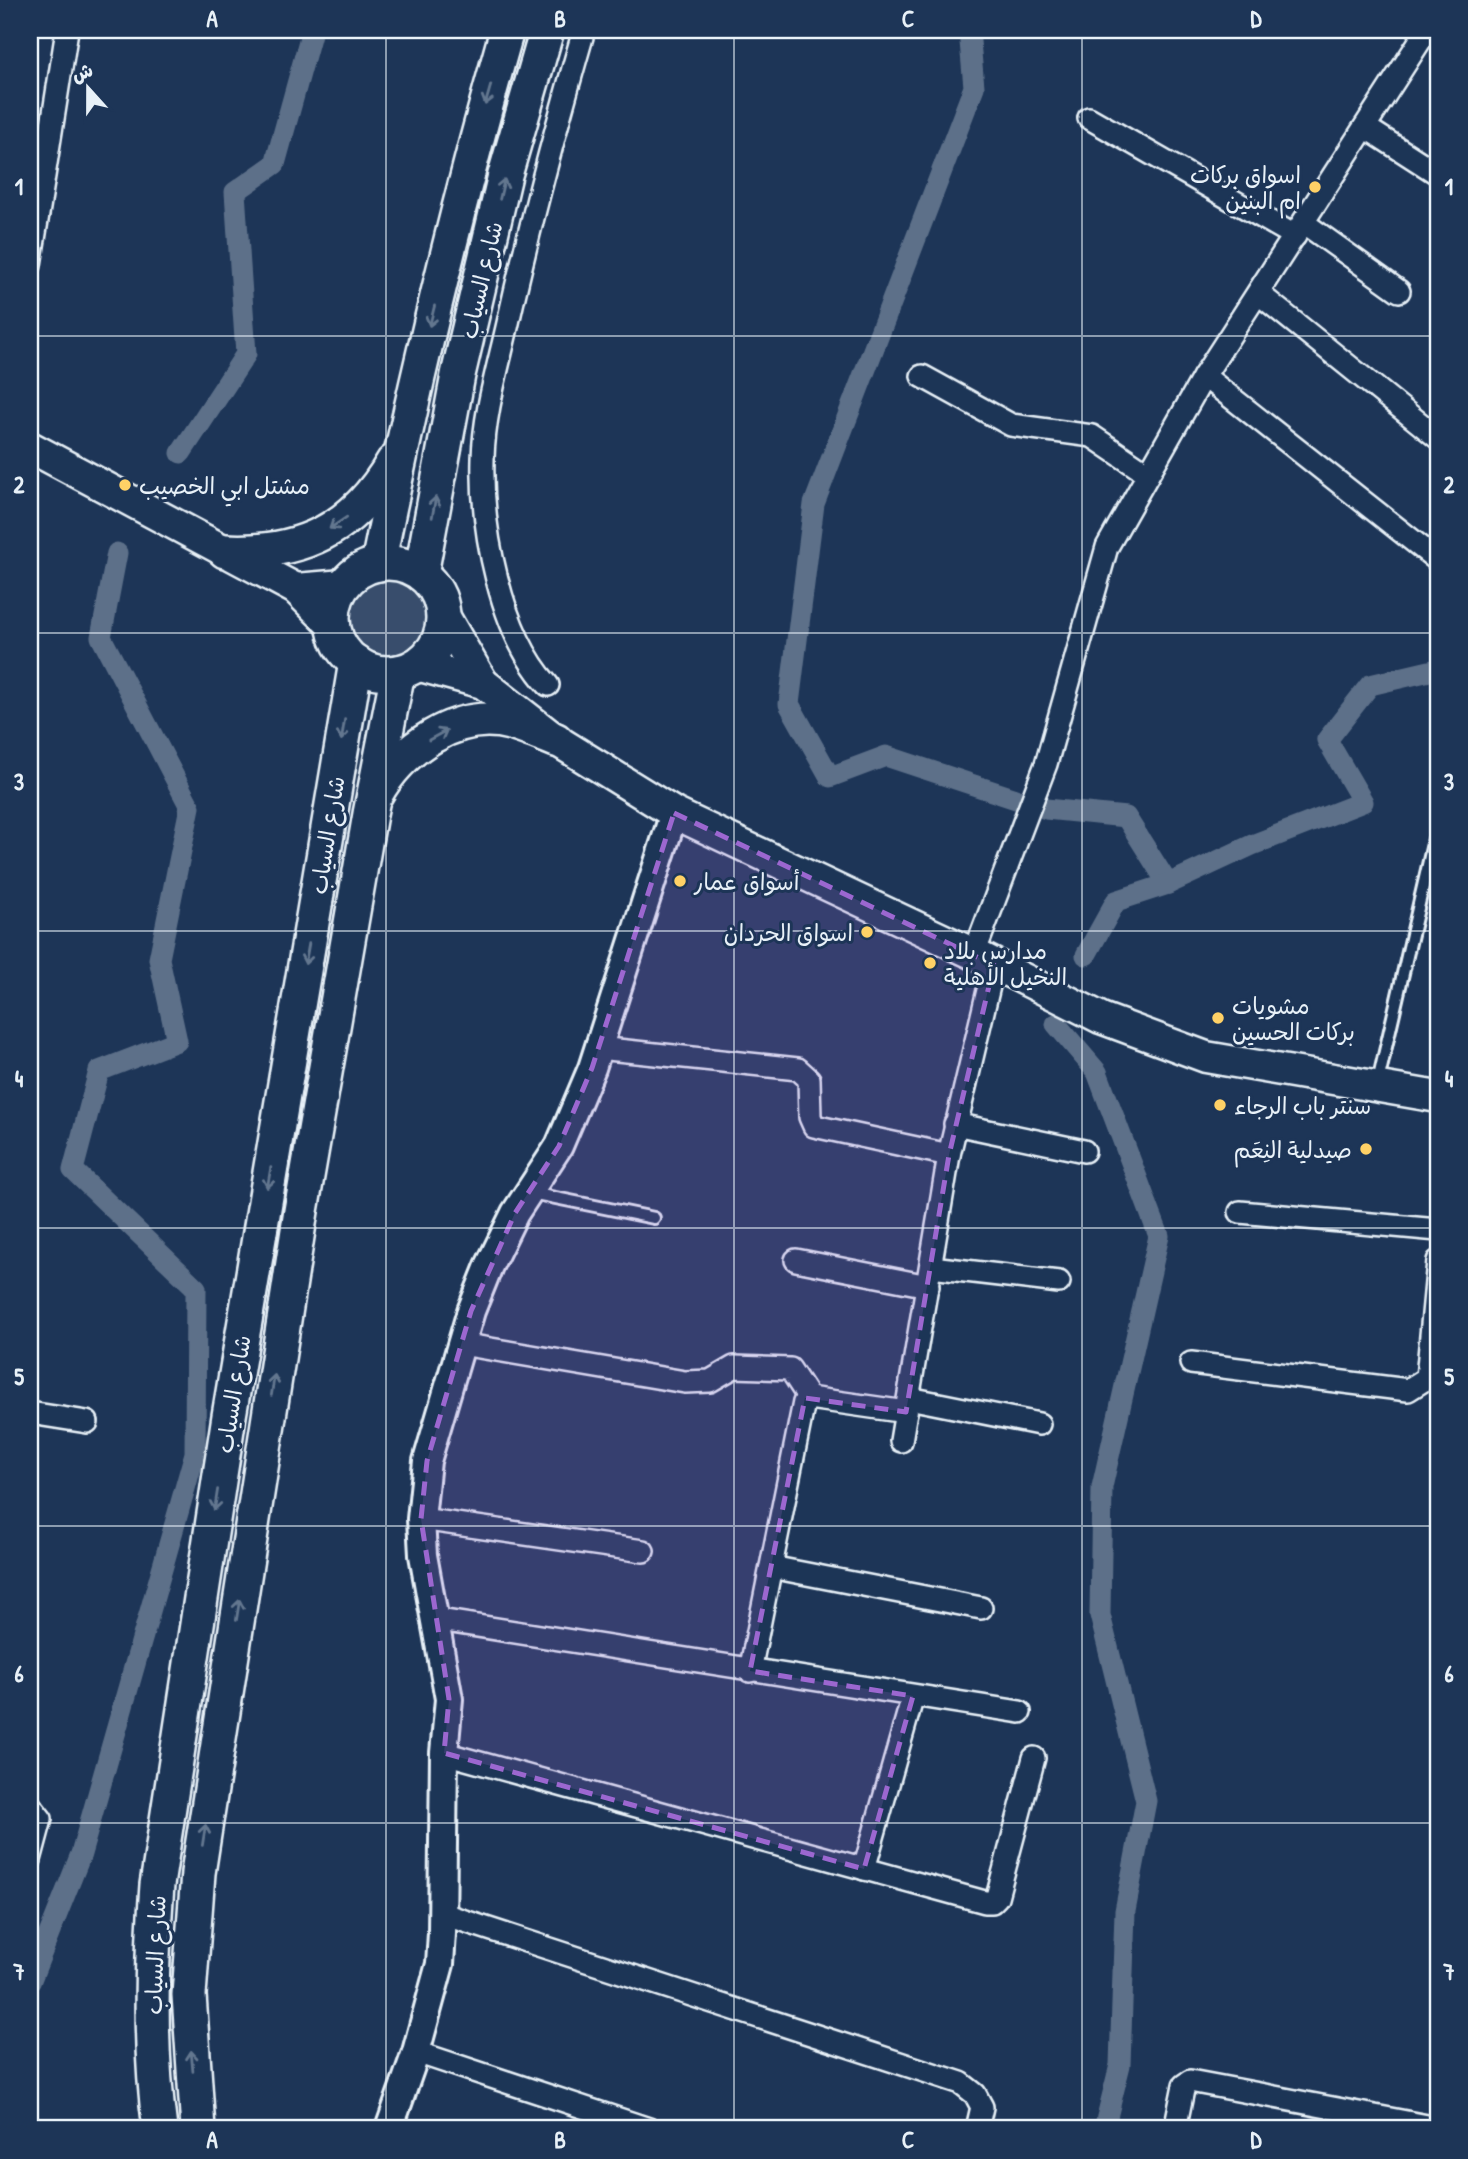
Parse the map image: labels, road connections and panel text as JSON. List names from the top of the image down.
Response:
{
  "streets": {
    "main road": ["شارع السياب"]
  },
  "places": [
    "اسواق بركات ام البنين",
    "مشتل ابي الخصيب",
    "أسواق عمار",
    "اسواق الحردان",
    "مدارس بلاد النخيل الأهلية",
    "مشويات بركات الحسين",
    "سنتر باب الرجاء",
    "صيدلية النِعَم"
  ],
  "north": "top",
  "grid": {
    "columns": [
      "A",
      "B",
      "C",
      "D"
    ],
    "rows": [
      "1",
      "2",
      "3",
      "4",
      "5",
      "6",
      "7"
    ]
  }
}
